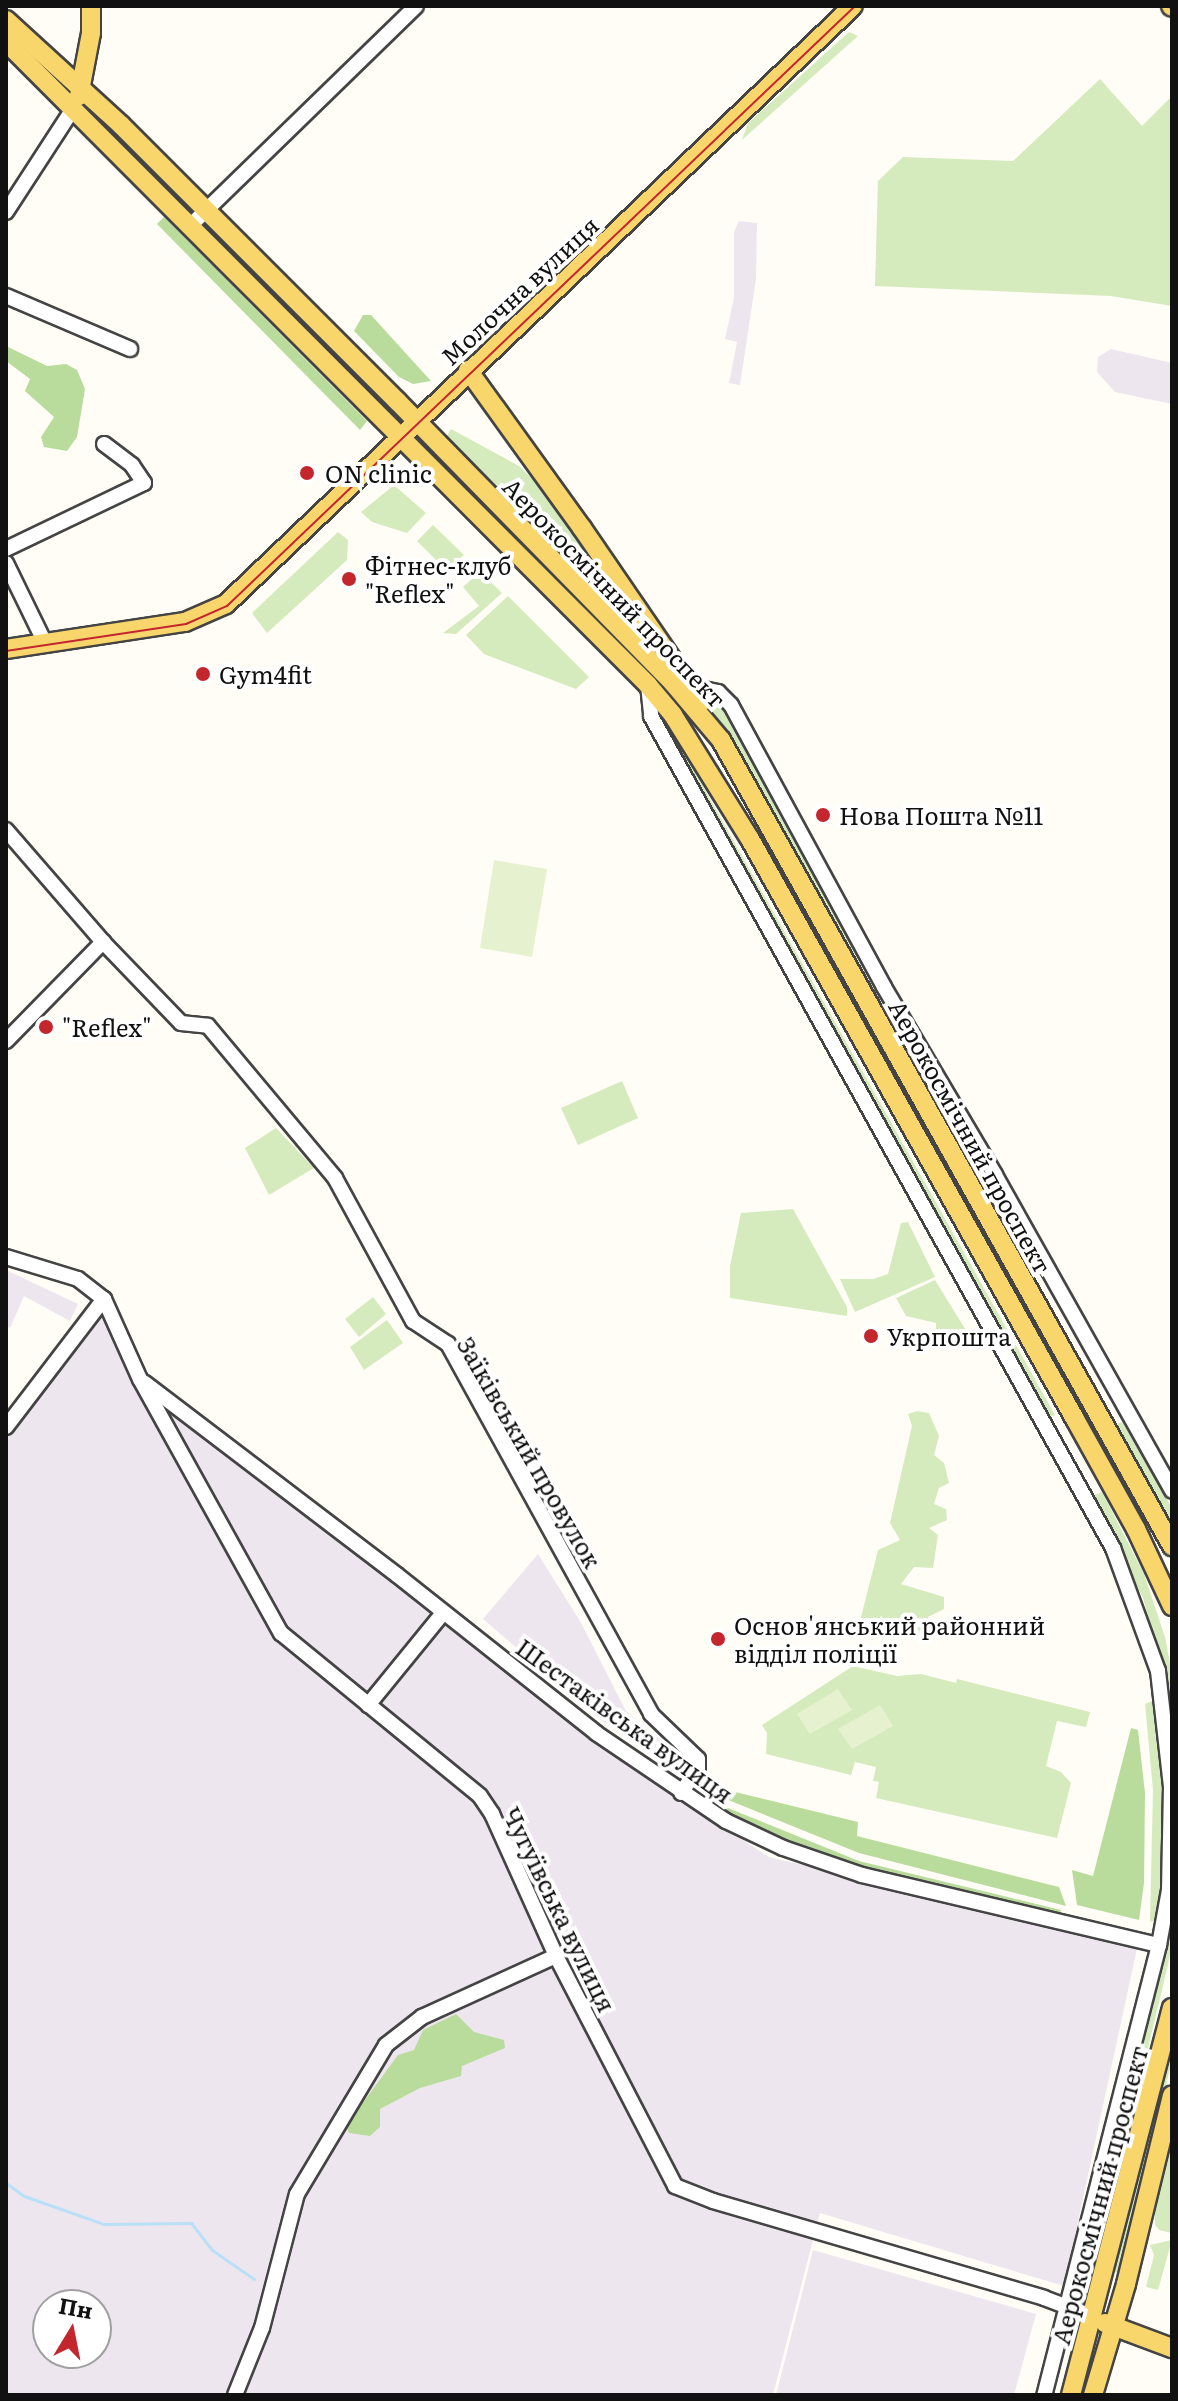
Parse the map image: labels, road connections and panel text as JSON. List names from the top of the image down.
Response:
{
  "streets": {
    "main road": ["Молочна вулиця", "Аерокосмічний проспект"],
    "street": ["Заїківський провулок", "Шестаківська вулиця", "Чугуївська вулиця"]
  },
  "crossings": [
    ["Молочна вулиця", "Аерокосмічний проспект"],
    ["Аерокосмічний проспект", "Чугуївська вулиця"],
    ["Заїківський провулок", "Шестаківська вулиця"],
    ["Шестаківська вулиця", "Чугуївська вулиця"]
  ],
  "places": [
    "ON clinic",
    "Фітнес-клуб \"Reflex\"",
    "Gym4fit",
    "Нова Пошта №11",
    "\"Reflex\"",
    "Укрпошта",
    "Основ'янський районний відділ поліції"
  ],
  "north": "top"
}
